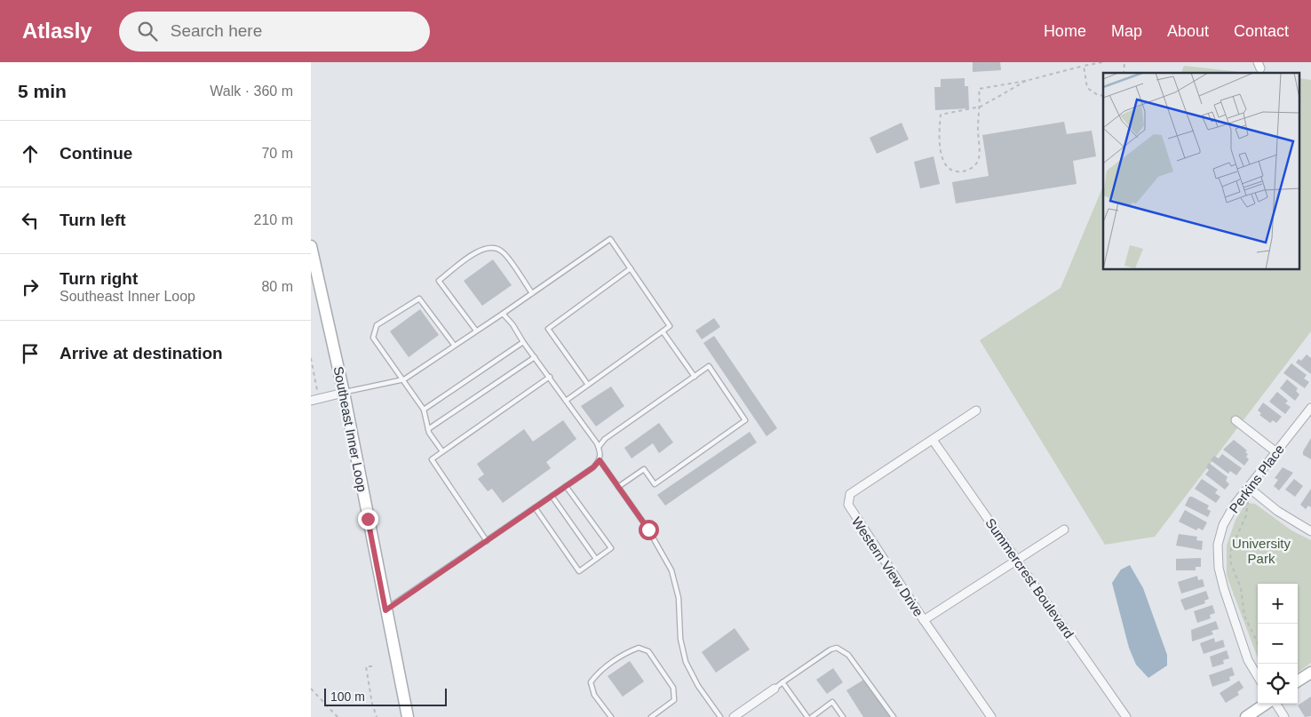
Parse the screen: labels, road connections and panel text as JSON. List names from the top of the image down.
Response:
{
  "streets": {
    "main road": ["Southeast Inner Loop"],
    "street": ["Perkins Place", "Western View Drive", "Summercrest Boulevard"]
  },
  "crossings": [
    ["Western View Drive", "Summercrest Boulevard"]
  ],
  "parks": ["University Park"],
  "scale_bar": "100 m",
  "page": {
    "header": "Atlasly",
    "search": "Search here",
    "nav": [
      "Home",
      "Map",
      "About",
      "Contact"
    ],
    "heading": ["5 min", "Walk · 360 m"],
    "list": [
      ["Continue", "70 m"],
      ["Turn left", "210 m"],
      ["Turn right", "Southeast Inner Loop", "80 m"],
      "Arrive at destination"
    ],
    "map_buttons": ["+", "−"],
    "scale": "100 m"
  }
}
